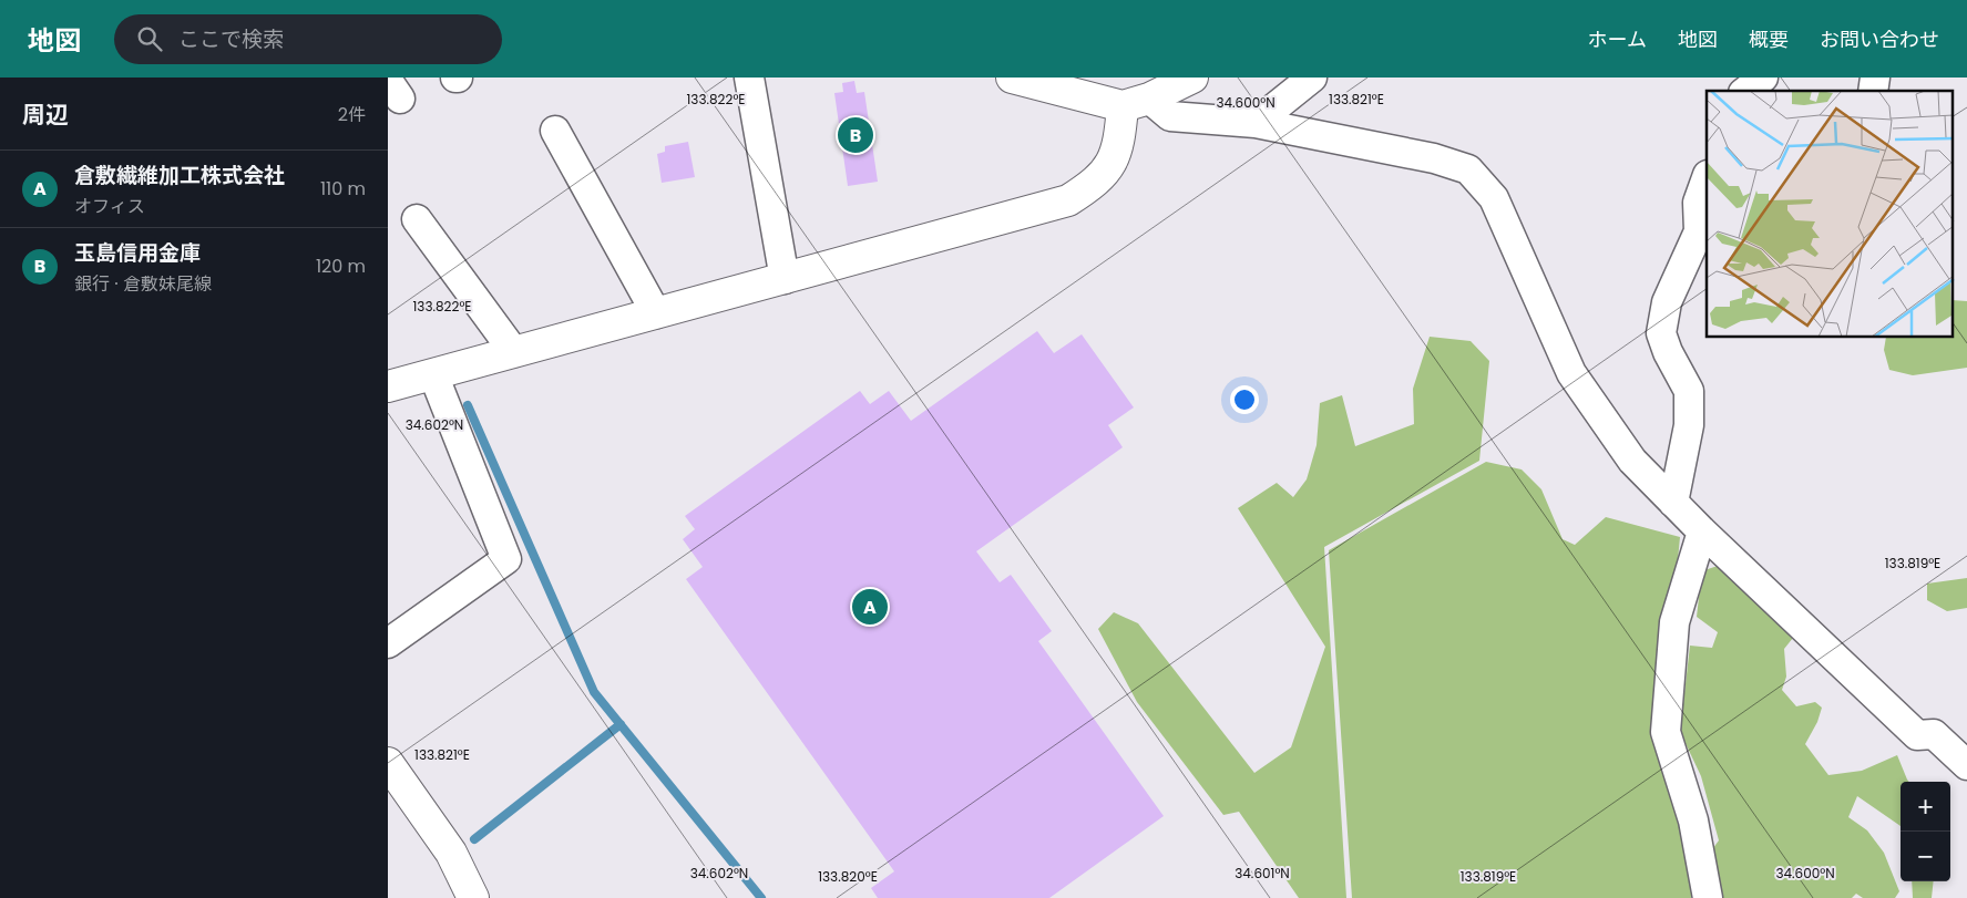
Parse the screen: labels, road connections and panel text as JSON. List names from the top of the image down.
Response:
{
  "page": {
    "header": "地図",
    "search": "ここで検索",
    "nav": [
      "ホーム",
      "地図",
      "概要",
      "お問い合わせ"
    ],
    "heading": ["周辺", "2件"],
    "pins": ["B", "A"],
    "list": [
      {
        "mark": "A",
        "name": "倉敷繊維加工株式会社",
        "note": "オフィス",
        "value": "110 m"
      },
      {
        "mark": "B",
        "name": "玉島信用金庫",
        "note": "銀行 · 倉敷妹尾線",
        "value": "120 m"
      }
    ],
    "map_buttons": ["+", "−"]
  },
  "coordinates": [
    "133.821°E",
    "133.822°E",
    "34.600°N",
    "34.602°N",
    "133.819°E",
    "34.601°N",
    "133.820°E"
  ]
}
